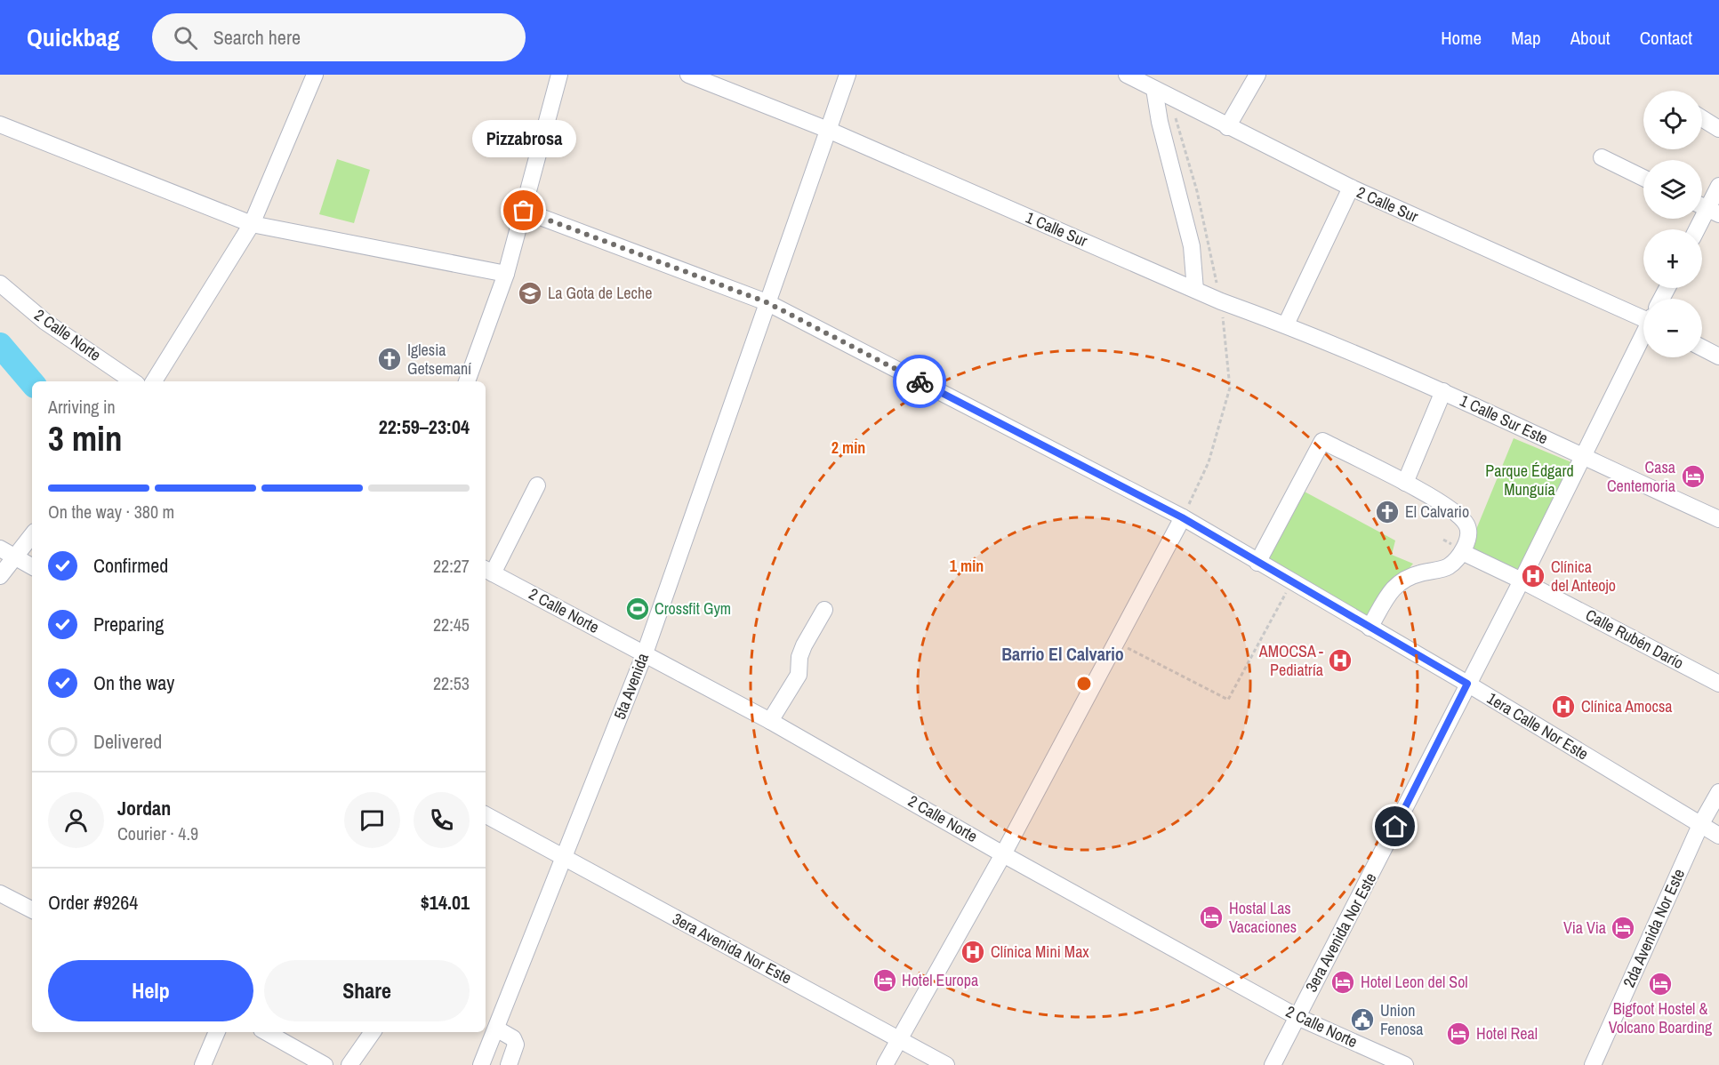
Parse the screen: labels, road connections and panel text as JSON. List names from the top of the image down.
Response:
{
  "streets": {
    "street": [
      "2 Calle Sur",
      "1 Calle Sur",
      "2 Calle Norte",
      "1 Calle Sur Este",
      "Calle Rubén Darío",
      "5ta Avenida",
      "1era Calle Nor Este",
      "2da Avenida Nor Este",
      "3era Avenida Nor Este"
    ]
  },
  "crossings": [
    ["1 Calle Sur", "1 Calle Sur Este"],
    ["1 Calle Sur", "5ta Avenida"],
    ["2 Calle Norte", "5ta Avenida"],
    ["2 Calle Norte", "3era Avenida Nor Este"],
    ["1 Calle Sur Este", "3era Avenida Nor Este"],
    ["Calle Rubén Darío", "3era Avenida Nor Este"],
    ["5ta Avenida", "1era Calle Nor Este"],
    ["5ta Avenida", "3era Avenida Nor Este"],
    ["1era Calle Nor Este", "2da Avenida Nor Este"],
    ["1era Calle Nor Este", "3era Avenida Nor Este"]
  ],
  "districts": ["Barrio El Calvario"],
  "parks": ["Parque Édgard Munguía"],
  "places": {
    "other": ["Pizzabrosa"],
    "school or university": ["La Gota de Leche"],
    "church": ["Iglesia Getsemaní", "El Calvario"],
    "hotel": [
      "Casa Centemoria",
      "Hostal Las Vacaciones",
      "Via Via",
      "Hotel Europa",
      "Hotel Leon del Sol",
      "Bigfoot Hostel & Volcano Boarding",
      "Hotel Real"
    ],
    "hospital": [
      "Clínica del Anteojo",
      "AMOCSA - Pediatría",
      "Clínica Amocsa",
      "Clínica Mini Max"
    ],
    "sports": ["Crossfit Gym"],
    "public building": ["Union Fenosa"]
  },
  "page": {
    "header": "Quickbag",
    "search": "Search here",
    "nav": [
      "Home",
      "Map",
      "About",
      "Contact"
    ],
    "map_buttons": ["+", "−"],
    "bubble": "Pizzabrosa",
    "heading": ["3 min", "Arriving in", "22:59–23:04"],
    "panel": [
      "Jordan",
      "Courier · 4.9",
      "Order #9264",
      "$14.01"
    ],
    "bar": "On the way · 380 m",
    "list": [
      ["Confirmed", "22:27"],
      ["Preparing", "22:45"],
      ["On the way", "22:53"],
      "Delivered"
    ],
    "buttons": ["Help", "Share"]
  },
  "rings": ["2 min", "1 min"]
}
